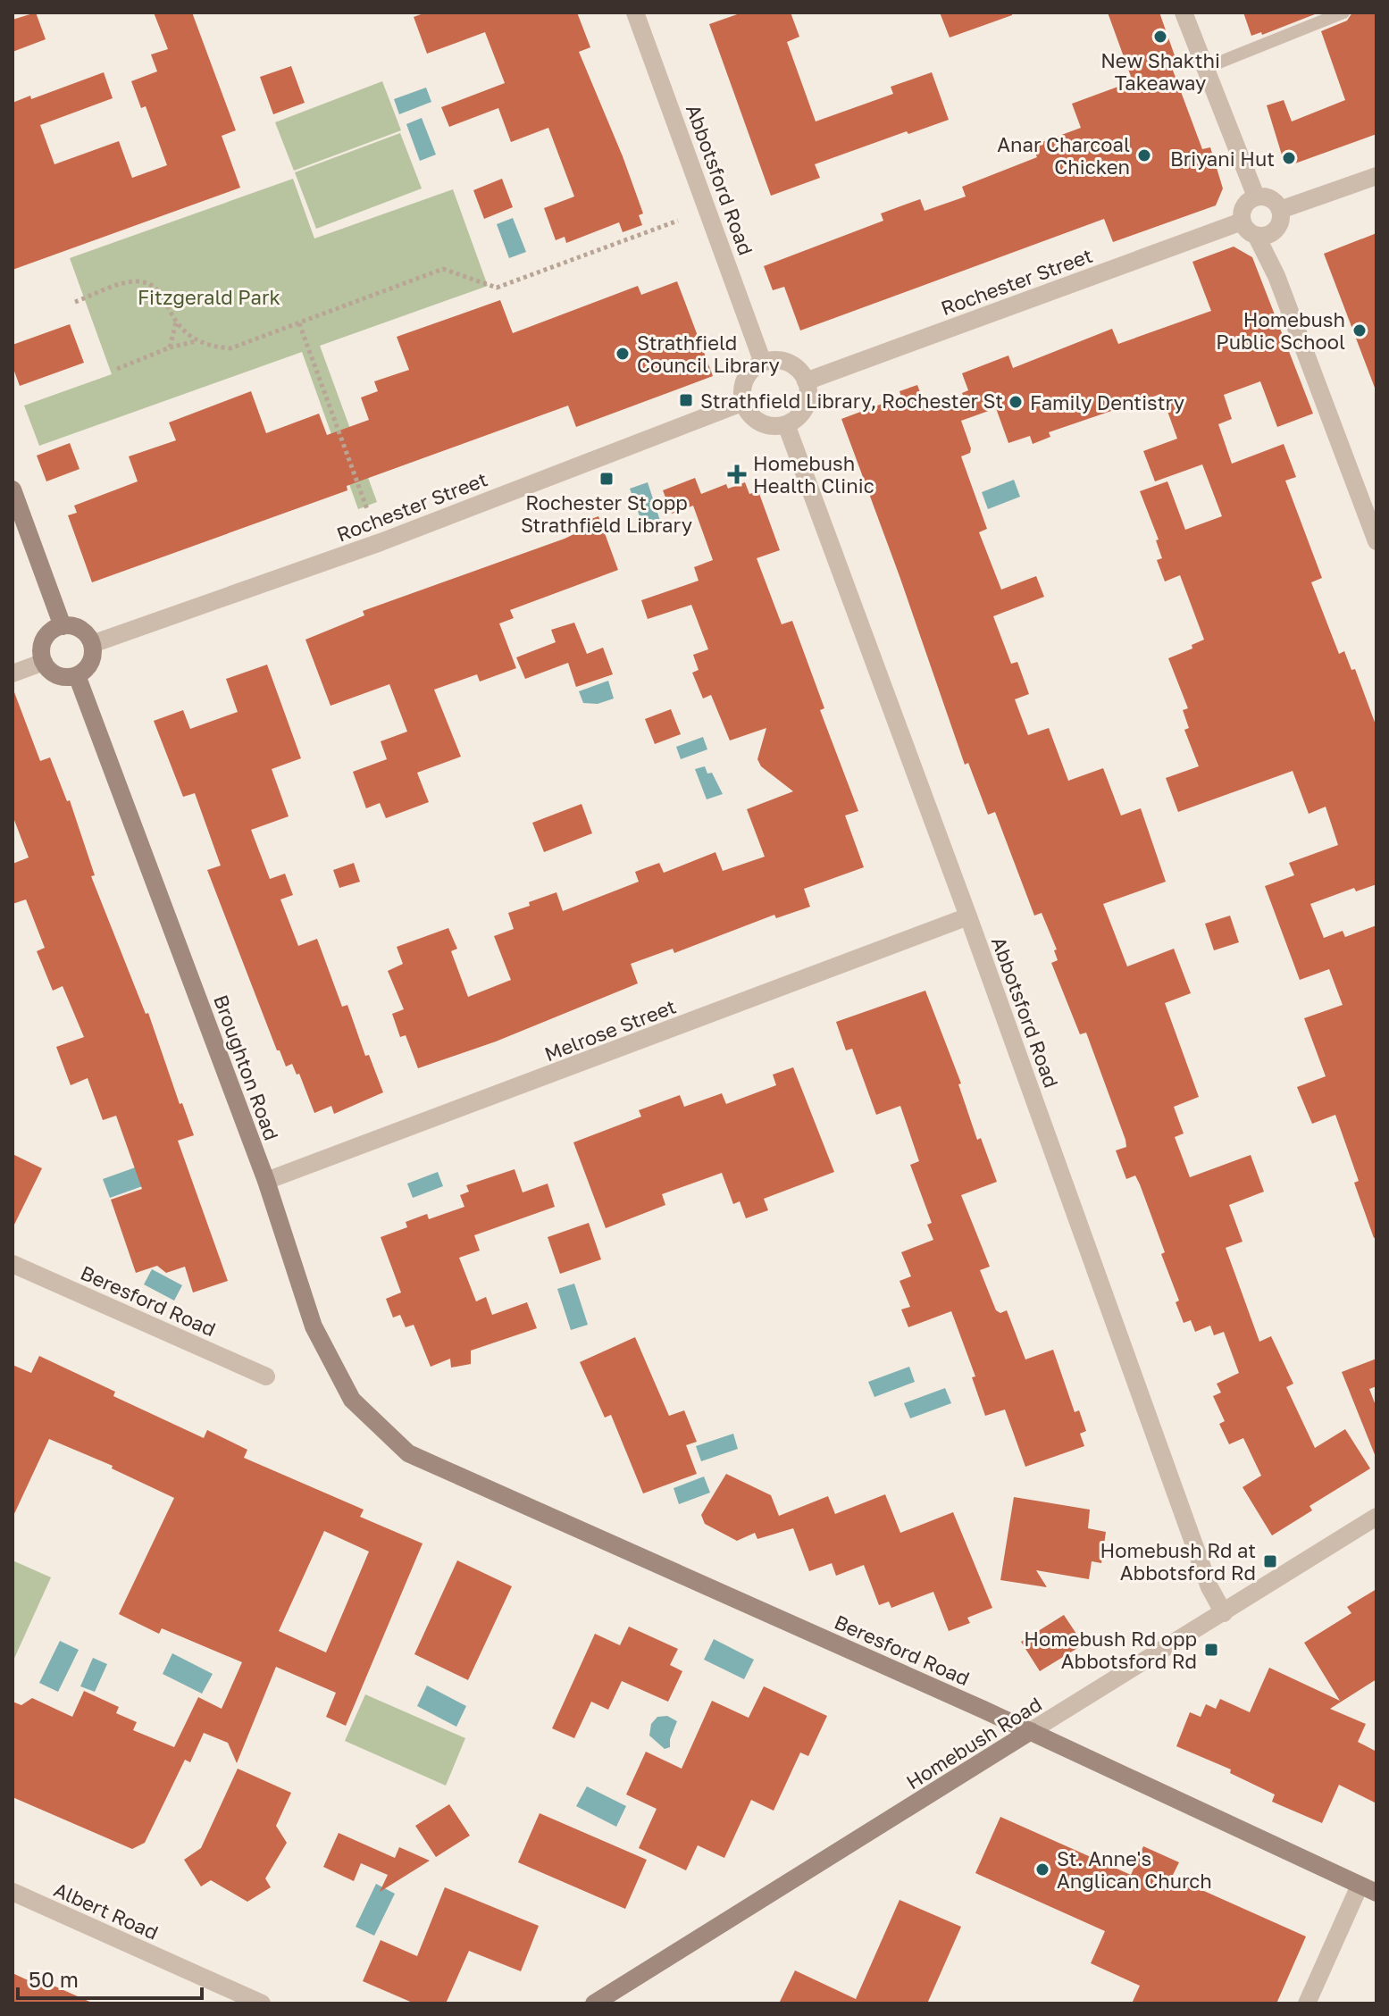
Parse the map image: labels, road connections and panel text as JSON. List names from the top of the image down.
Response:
{
  "streets": {
    "main road": ["Broughton Road", "Beresford Road", "Homebush Road"],
    "street": [
      "Abbotsford Road",
      "Rochester Street",
      "Melrose Street",
      "Albert Road"
    ]
  },
  "crossings": [
    ["Abbotsford Road", "Rochester Street"],
    ["Abbotsford Road", "Melrose Street"],
    ["Abbotsford Road", "Homebush Road"],
    ["Rochester Street", "Broughton Road"],
    ["Melrose Street", "Broughton Road"],
    ["Broughton Road", "Beresford Road"],
    ["Beresford Road", "Homebush Road"]
  ],
  "parks": ["Fitzgerald Park"],
  "places": {
    "other": [
      "New Shakthi Takeaway",
      "Anar Charcoal Chicken",
      "Briyani Hut",
      "Homebush Public School",
      "Strathfield Council Library",
      "Family Dentistry",
      "St. Anne's Anglican Church"
    ],
    "transit": [
      "Strathfield Library, Rochester St",
      "Rochester St opp Strathfield Library",
      "Homebush Rd at Abbotsford Rd",
      "Homebush Rd opp Abbotsford Rd"
    ],
    "health": ["Homebush Health Clinic"]
  },
  "scale_bar": "50 m"
}
